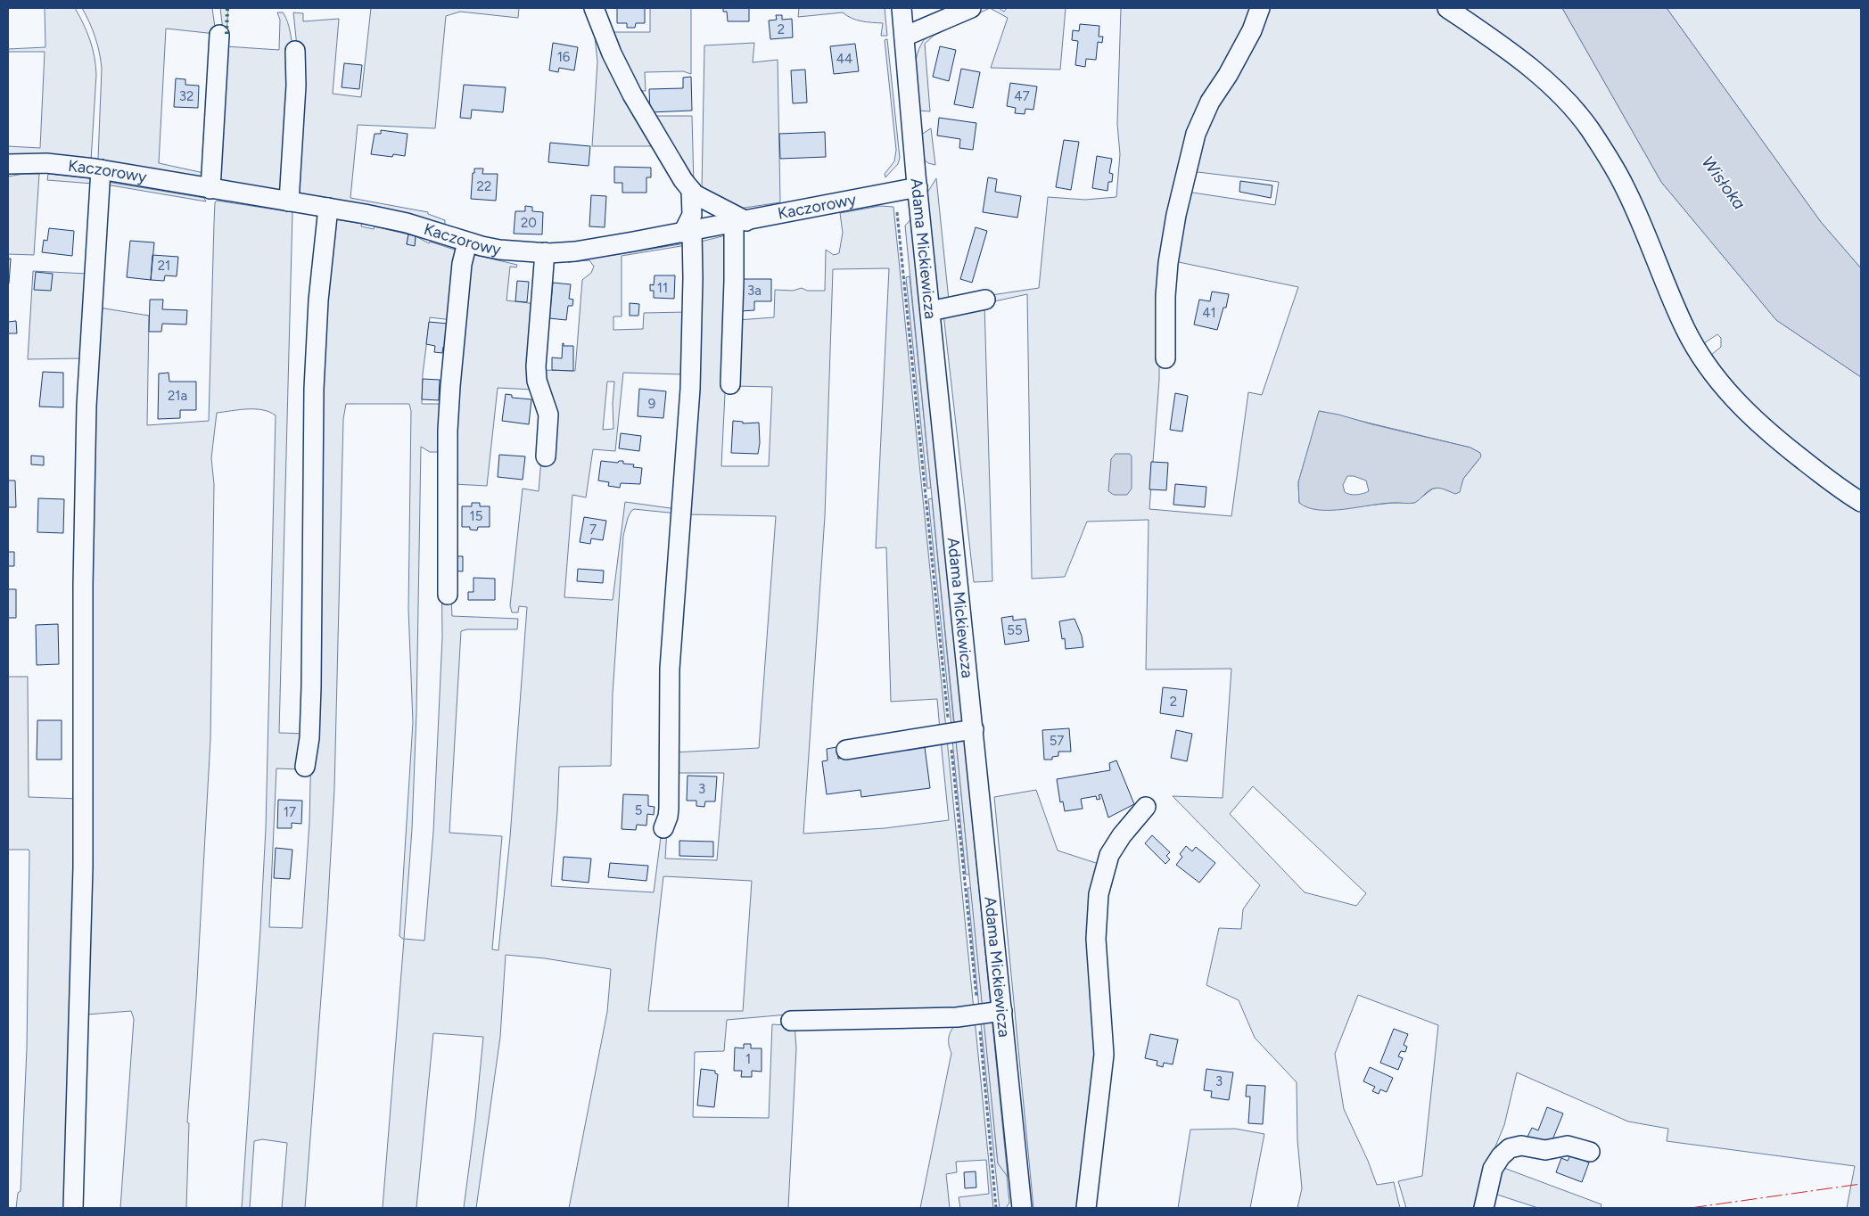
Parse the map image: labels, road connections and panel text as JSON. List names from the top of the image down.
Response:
{
  "streets": {
    "street": ["Kaczorowy", "Adama Mickiewicza"]
  },
  "crossings": [
    ["Kaczorowy", "Adama Mickiewicza"]
  ],
  "water": ["Wisłoka"],
  "house_numbers": [
    "2",
    "16",
    "44",
    "32",
    "47",
    "22",
    "20",
    "21",
    "11",
    "3a",
    "41",
    "21a",
    "9",
    "15",
    "7",
    "55",
    "2",
    "57",
    "3",
    "5",
    "17",
    "1",
    "3"
  ]
}
